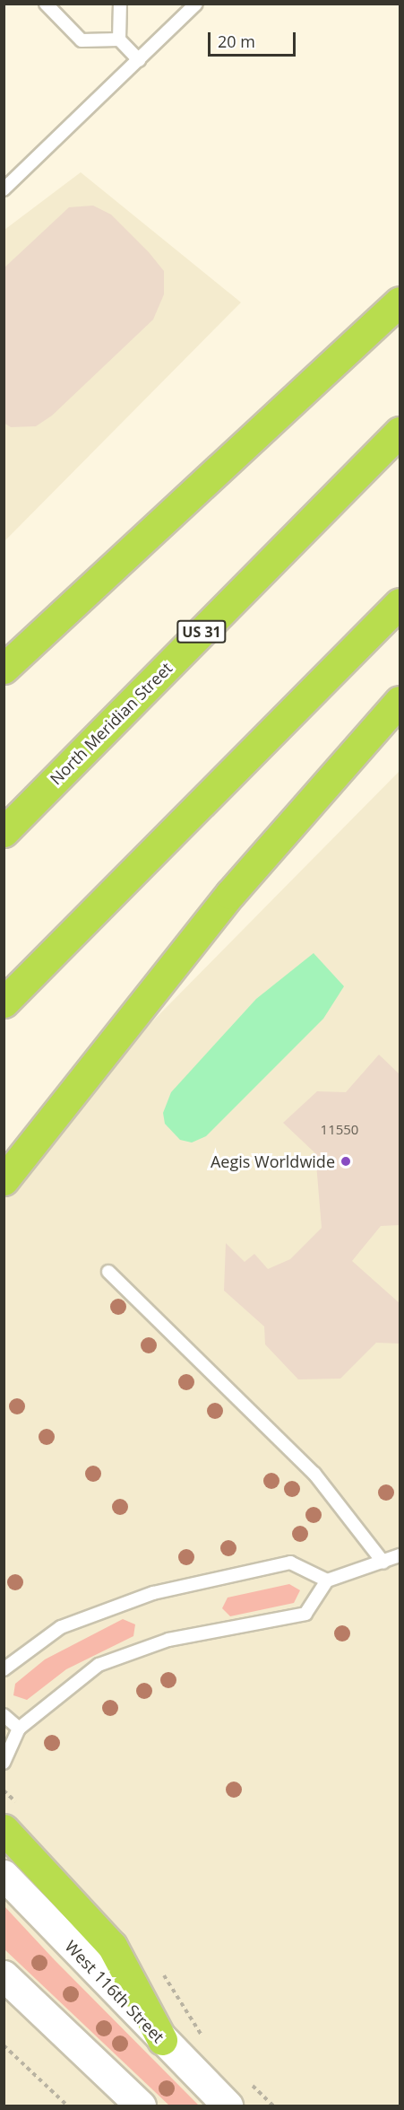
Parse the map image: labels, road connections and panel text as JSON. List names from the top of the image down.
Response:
{
  "streets": {
    "highway": ["US 31", "North Meridian Street"],
    "main road": ["West 116th Street"]
  },
  "places": ["Aegis Worldwide"],
  "house_numbers": ["11550"],
  "scale_bar": "20 m"
}
